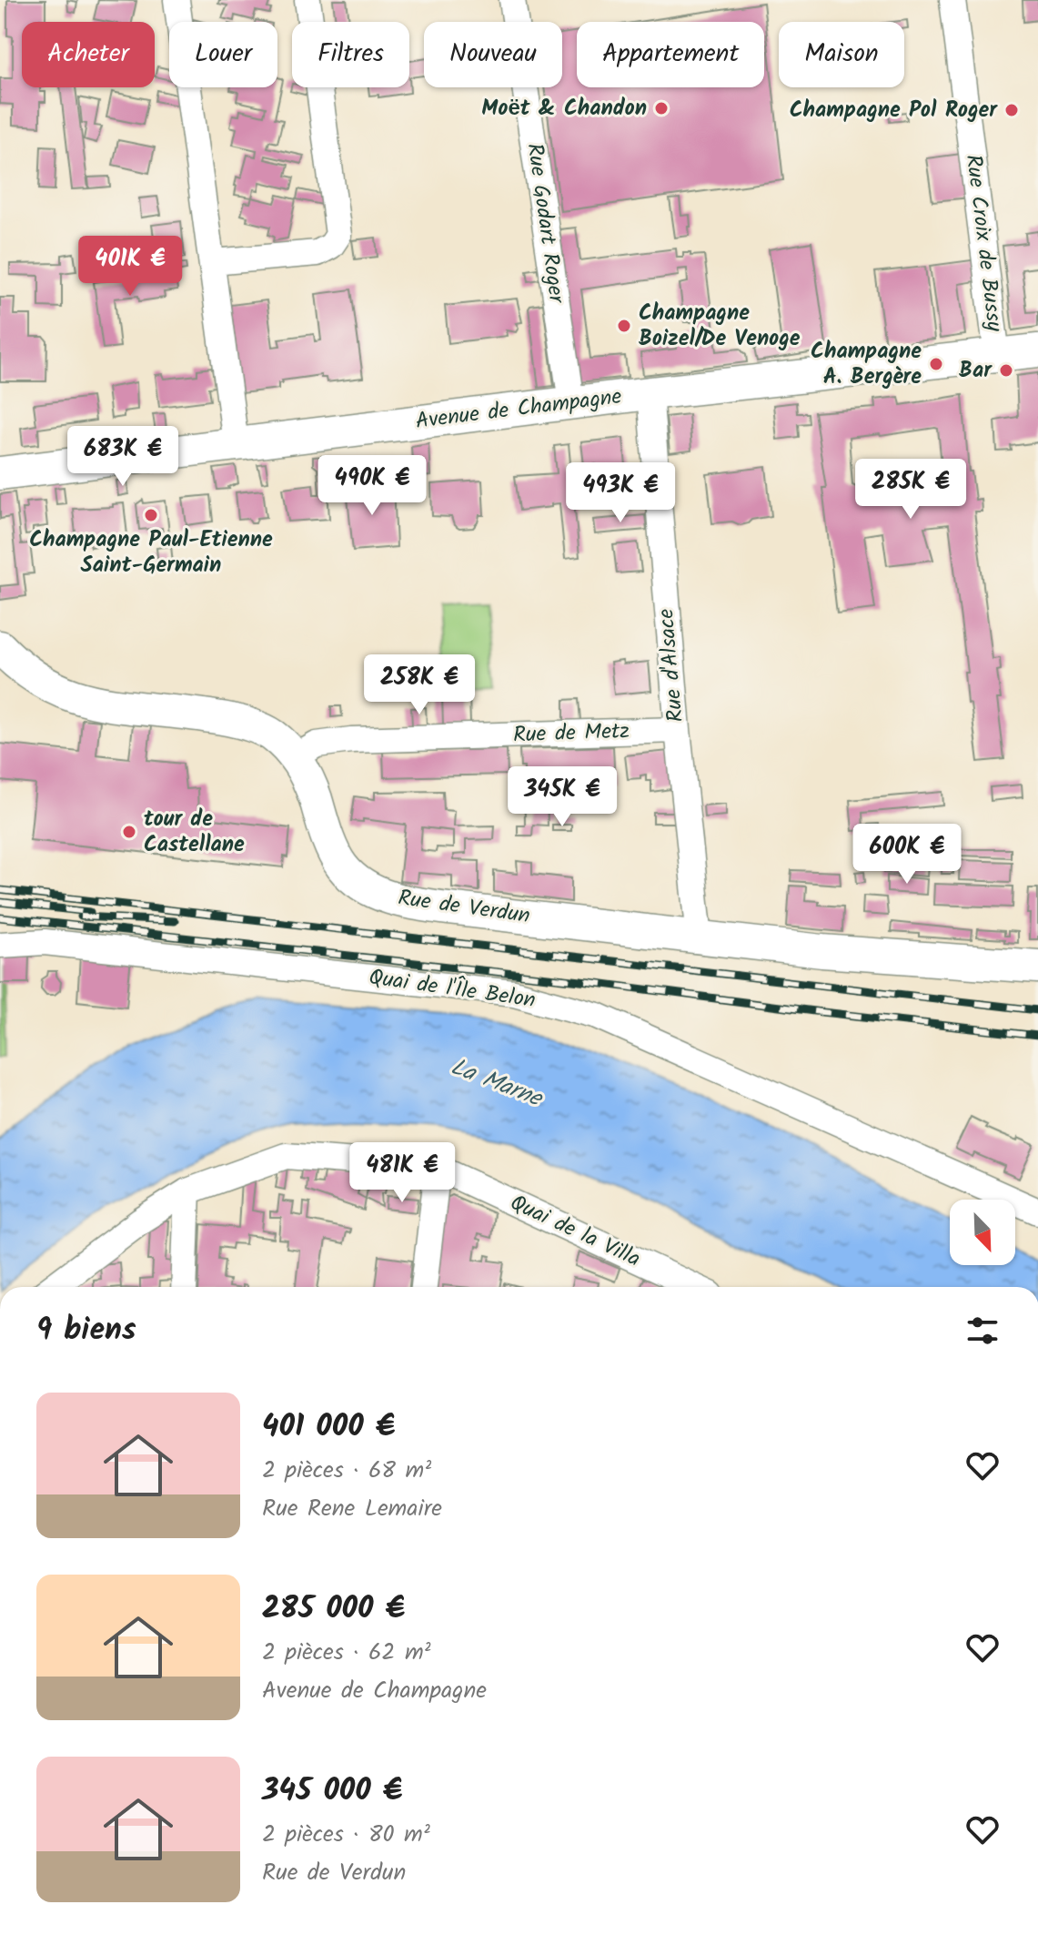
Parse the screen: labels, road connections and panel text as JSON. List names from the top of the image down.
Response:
{
  "streets": {
    "main road": ["Avenue de Champagne", "Rue de Verdun"],
    "street": [
      "Rue Godart Roger",
      "Rue Croix de Bussy",
      "Rue d'Alsace",
      "Rue de Metz",
      "Quai de l'Île Belon",
      "Quai de la Villa"
    ]
  },
  "crossings": [
    ["Rue Godart Roger", "Avenue de Champagne"],
    ["Rue Croix de Bussy", "Avenue de Champagne"],
    ["Avenue de Champagne", "Rue d'Alsace"],
    ["Rue d'Alsace", "Rue de Metz"],
    ["Rue d'Alsace", "Rue de Verdun"],
    ["Rue de Metz", "Rue de Verdun"]
  ],
  "water": ["La Marne"],
  "places": [
    "Moёt & Chandon",
    "Champagne Pol Roger",
    "Champagne Boizel/De Venoge",
    "Champagne A. Bergère",
    "Bar",
    "Champagne Paul-Etienne Saint-Germain",
    "tour de Castellane"
  ],
  "north": "bottom right",
  "page": {
    "chip": [
      "Acheter",
      "Louer",
      "Filtres",
      "Nouveau",
      "Appartement",
      "Maison"
    ],
    "price": [
      "401K €",
      "683K €",
      "490K €",
      "285K €",
      "493K €",
      "258K €",
      "345K €",
      "600K €",
      "481K €"
    ],
    "heading": "9 biens",
    "list": [
      {
        "name": "401 000 €",
        "note": "2 pièces · 68 m² · Rue Rene Lemaire"
      },
      {
        "name": "285 000 €",
        "note": "2 pièces · 62 m² · Avenue de Champagne"
      },
      {
        "name": "345 000 €",
        "note": "2 pièces · 80 m² · Rue de Verdun"
      }
    ]
  }
}
